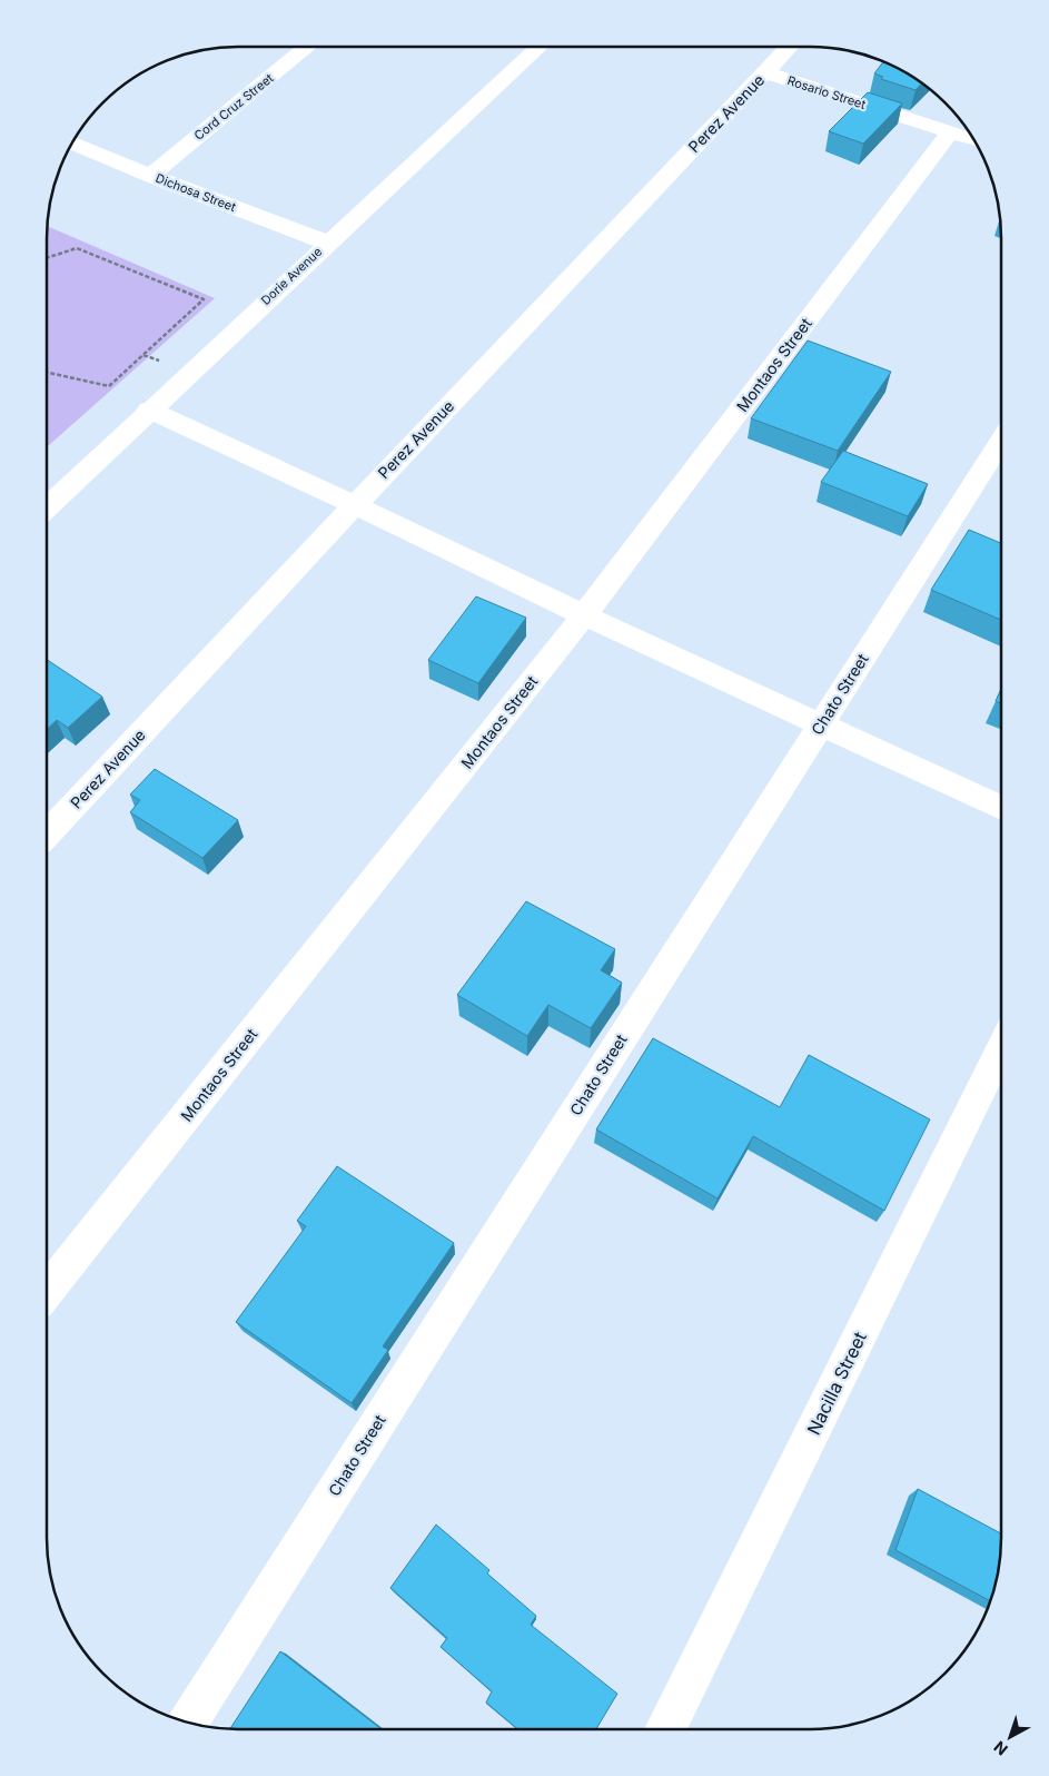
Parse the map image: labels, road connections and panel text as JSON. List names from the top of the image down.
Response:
{
  "streets": {
    "street": [
      "Rosario Street",
      "Cord Cruz Street",
      "Perez Avenue",
      "Dichosa Street",
      "Dorie Avenue",
      "Montaos Street",
      "Chato Street",
      "Nacilla Street"
    ]
  },
  "crossings": [
    ["Rosario Street", "Perez Avenue"],
    ["Rosario Street", "Montaos Street"],
    ["Cord Cruz Street", "Dichosa Street"],
    ["Dichosa Street", "Dorie Avenue"]
  ],
  "north": "bottom left"
}
